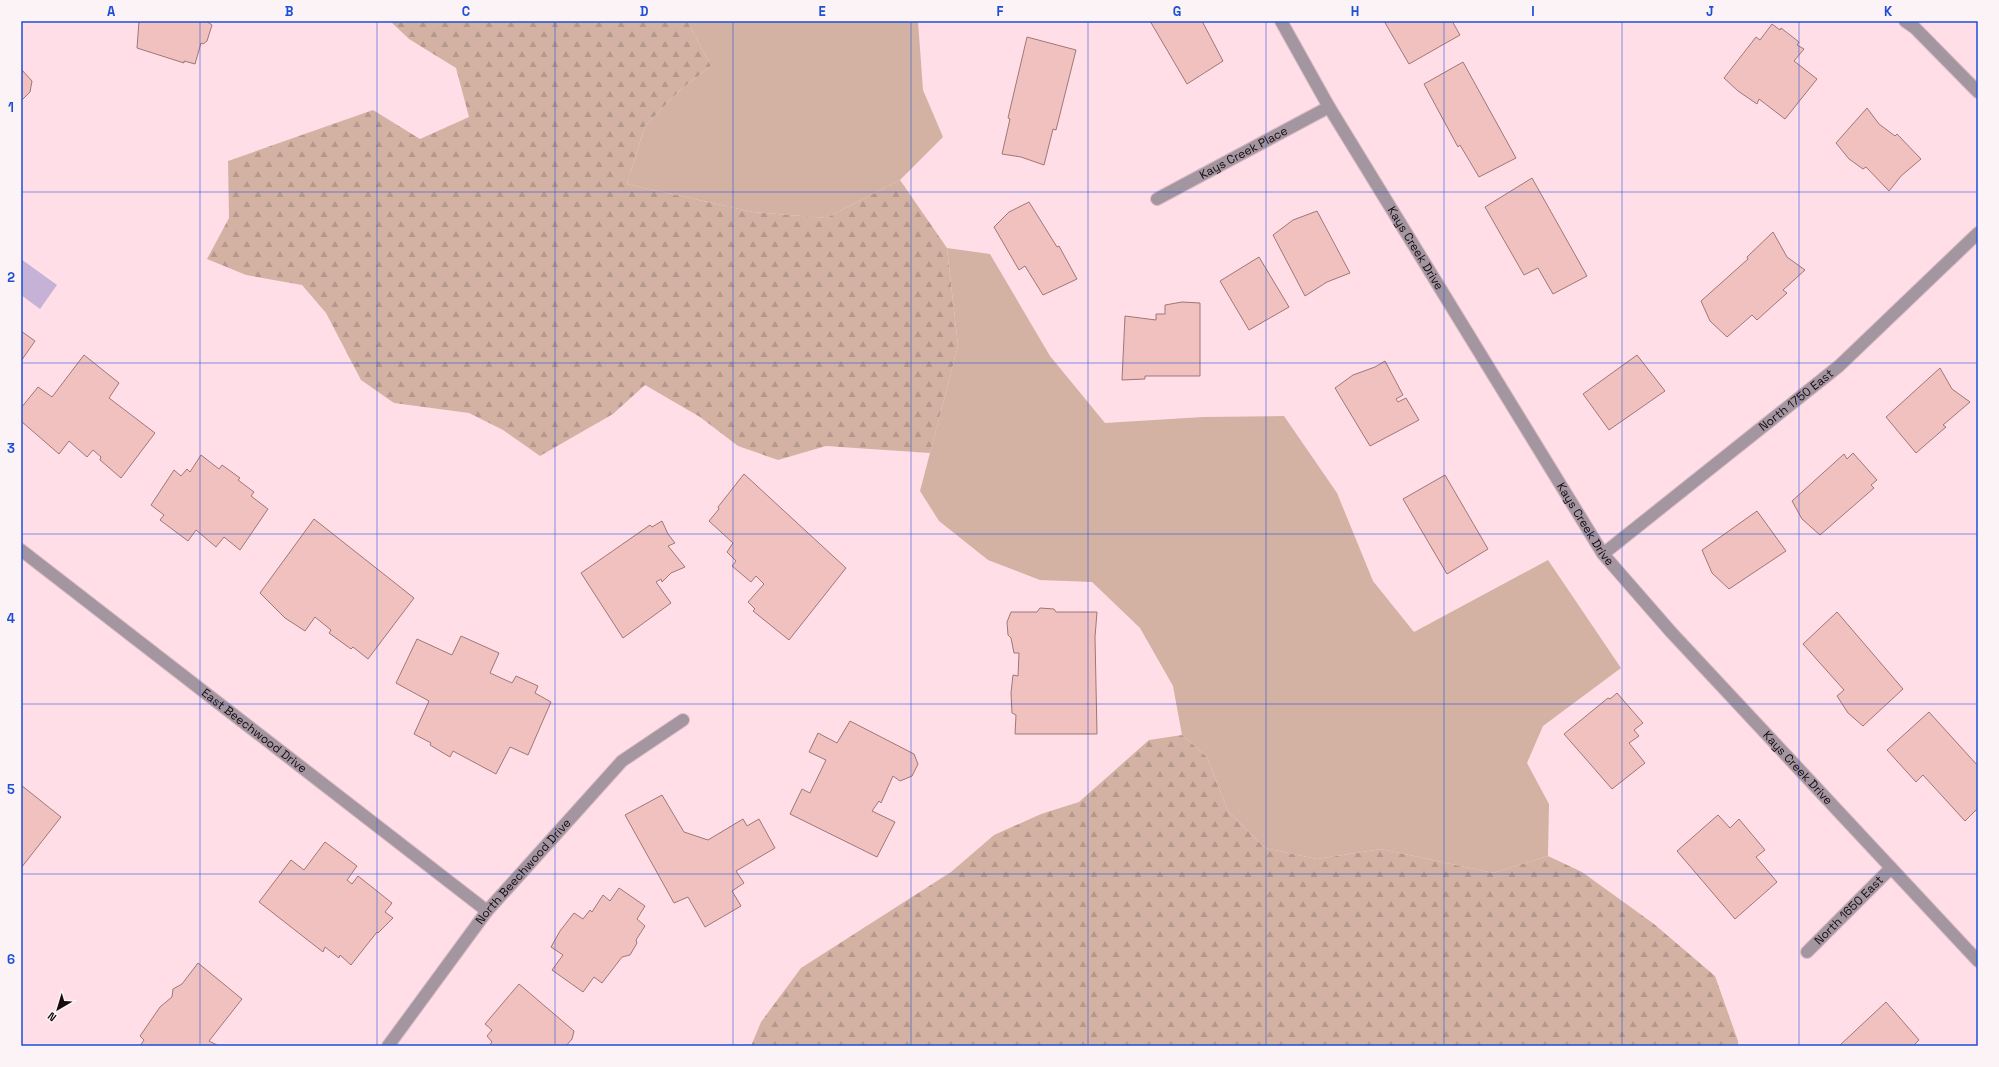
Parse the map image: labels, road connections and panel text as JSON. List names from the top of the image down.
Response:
{
  "streets": {
    "street": [
      "Kays Creek Place",
      "Kays Creek Drive",
      "North 1750 East",
      "East Beechwood Drive",
      "North Beechwood Drive",
      "North 1650 East"
    ]
  },
  "crossings": [
    ["Kays Creek Place", "Kays Creek Drive"],
    ["Kays Creek Drive", "North 1750 East"],
    ["Kays Creek Drive", "North 1650 East"],
    ["East Beechwood Drive", "North Beechwood Drive"]
  ],
  "north": "bottom left",
  "grid": {
    "columns": [
      "A",
      "B",
      "C",
      "D",
      "E",
      "F",
      "G",
      "H",
      "I",
      "J",
      "K"
    ],
    "rows": [
      "1",
      "2",
      "3",
      "4",
      "5",
      "6"
    ]
  }
}
